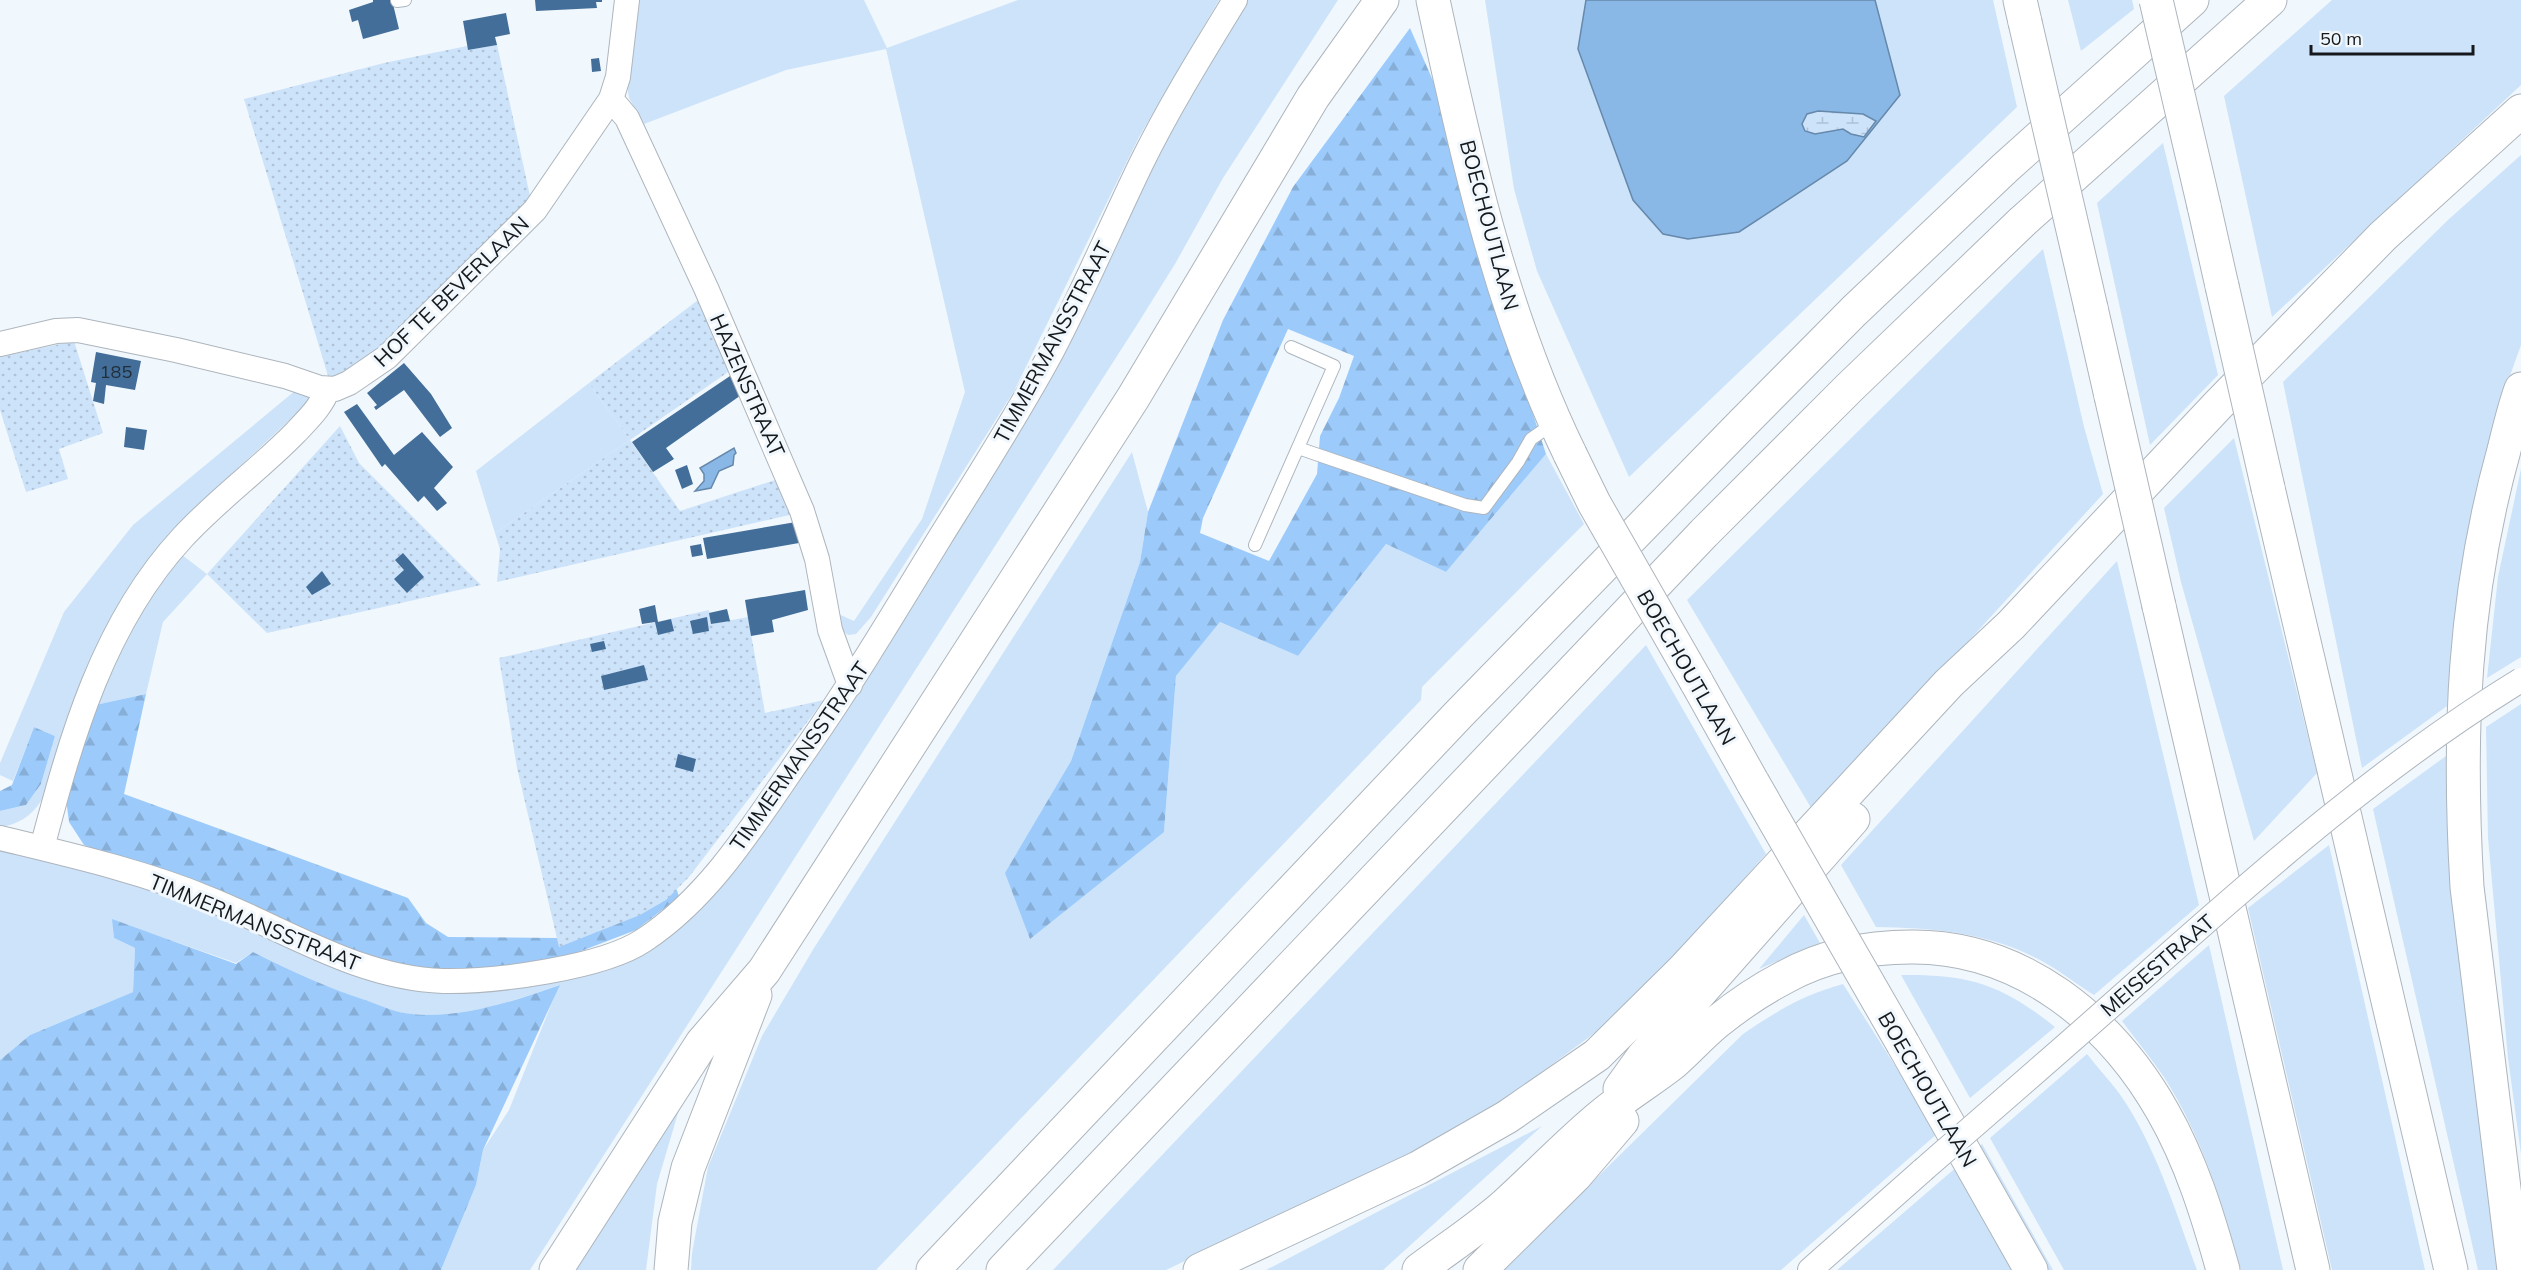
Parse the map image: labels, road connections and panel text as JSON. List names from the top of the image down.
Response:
{
  "streets": {
    "main road": ["BOECHOUTLAAN"],
    "street": [
      "HOF TE BEVERLAAN",
      "TIMMERMANSSTRAAT",
      "HAZENSTRAAT",
      "MEISESTRAAT"
    ]
  },
  "crossings": [
    ["HOF TE BEVERLAAN", "HAZENSTRAAT"],
    ["TIMMERMANSSTRAAT", "HAZENSTRAAT"]
  ],
  "house_numbers": ["185"],
  "scale_bar": "50 m"
}
